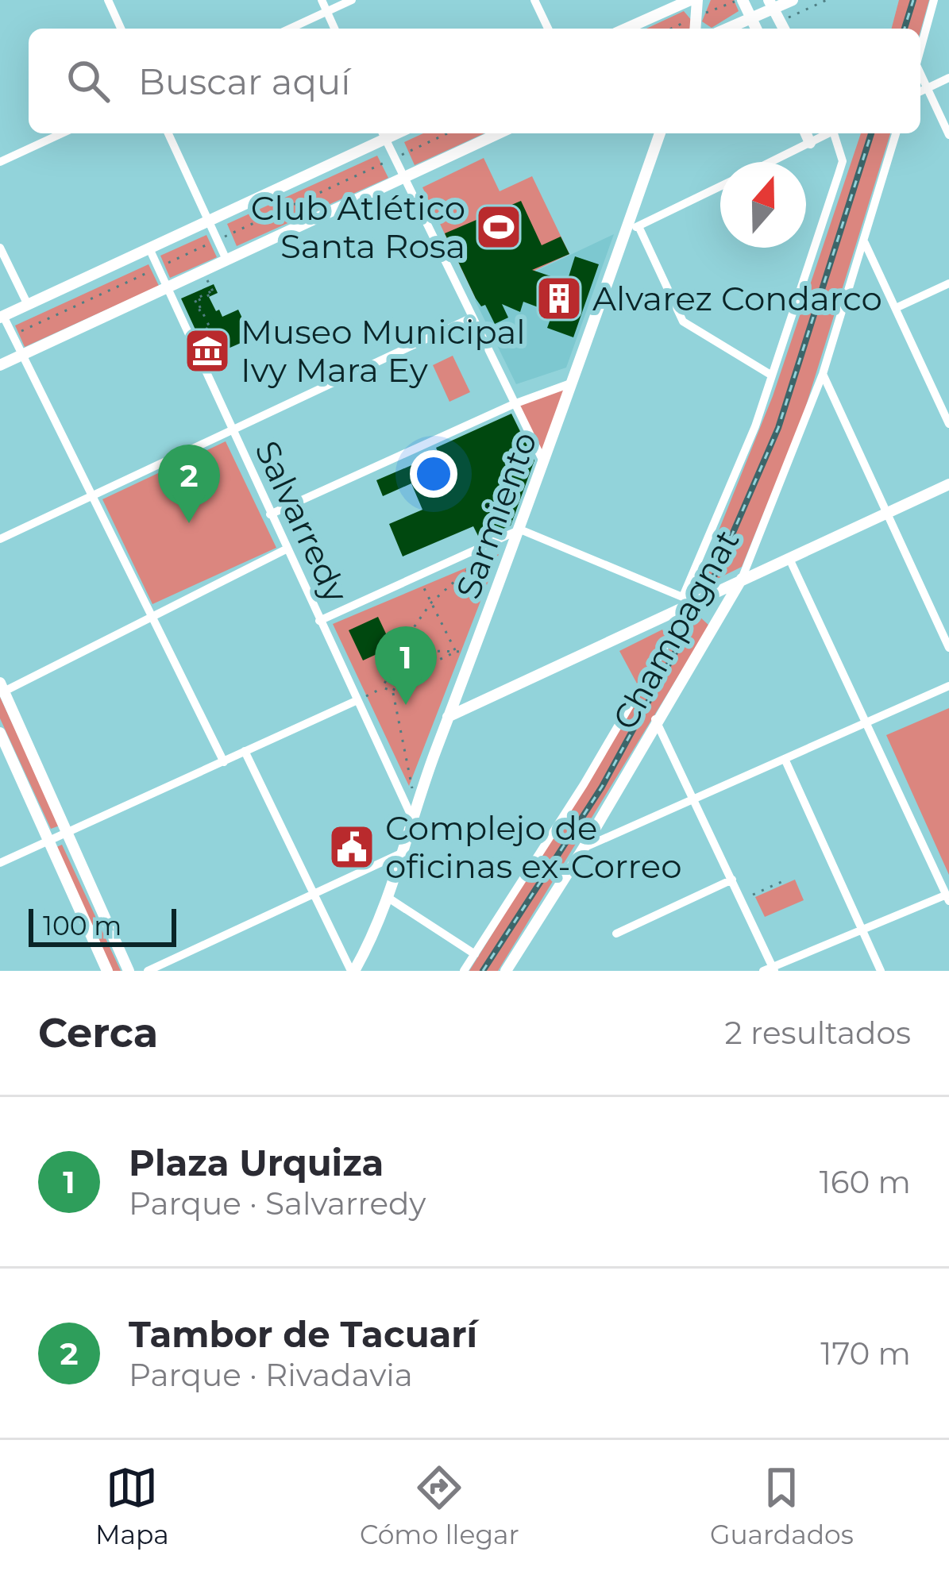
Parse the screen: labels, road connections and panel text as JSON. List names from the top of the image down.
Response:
{
  "streets": {
    "street": ["Sarmiento", "Salvarredy", "Champagnat"]
  },
  "crossings": [
    ["Sarmiento", "Salvarredy"]
  ],
  "places": {
    "sports": ["Club Atlético Santa Rosa"],
    "building": ["Alvarez Condarco"],
    "museum": ["Museo Municipal Ivy Mara Ey"],
    "public building": ["Complejo de oficinas ex-Correo"]
  },
  "scale_bar": "100 m",
  "north": "top",
  "page": {
    "search": "Buscar aquí",
    "pins": ["2", "1"],
    "scale": "100 m",
    "heading": ["Cerca", "2 resultados"],
    "list": [
      {
        "mark": "1",
        "name": "Plaza Urquiza",
        "note": "Parque · Salvarredy",
        "value": "160 m"
      },
      {
        "mark": "2",
        "name": "Tambor de Tacuarí",
        "note": "Parque · Rivadavia",
        "value": "170 m"
      }
    ],
    "nav": ["Mapa", "Cómo llegar", "Guardados"]
  }
}
